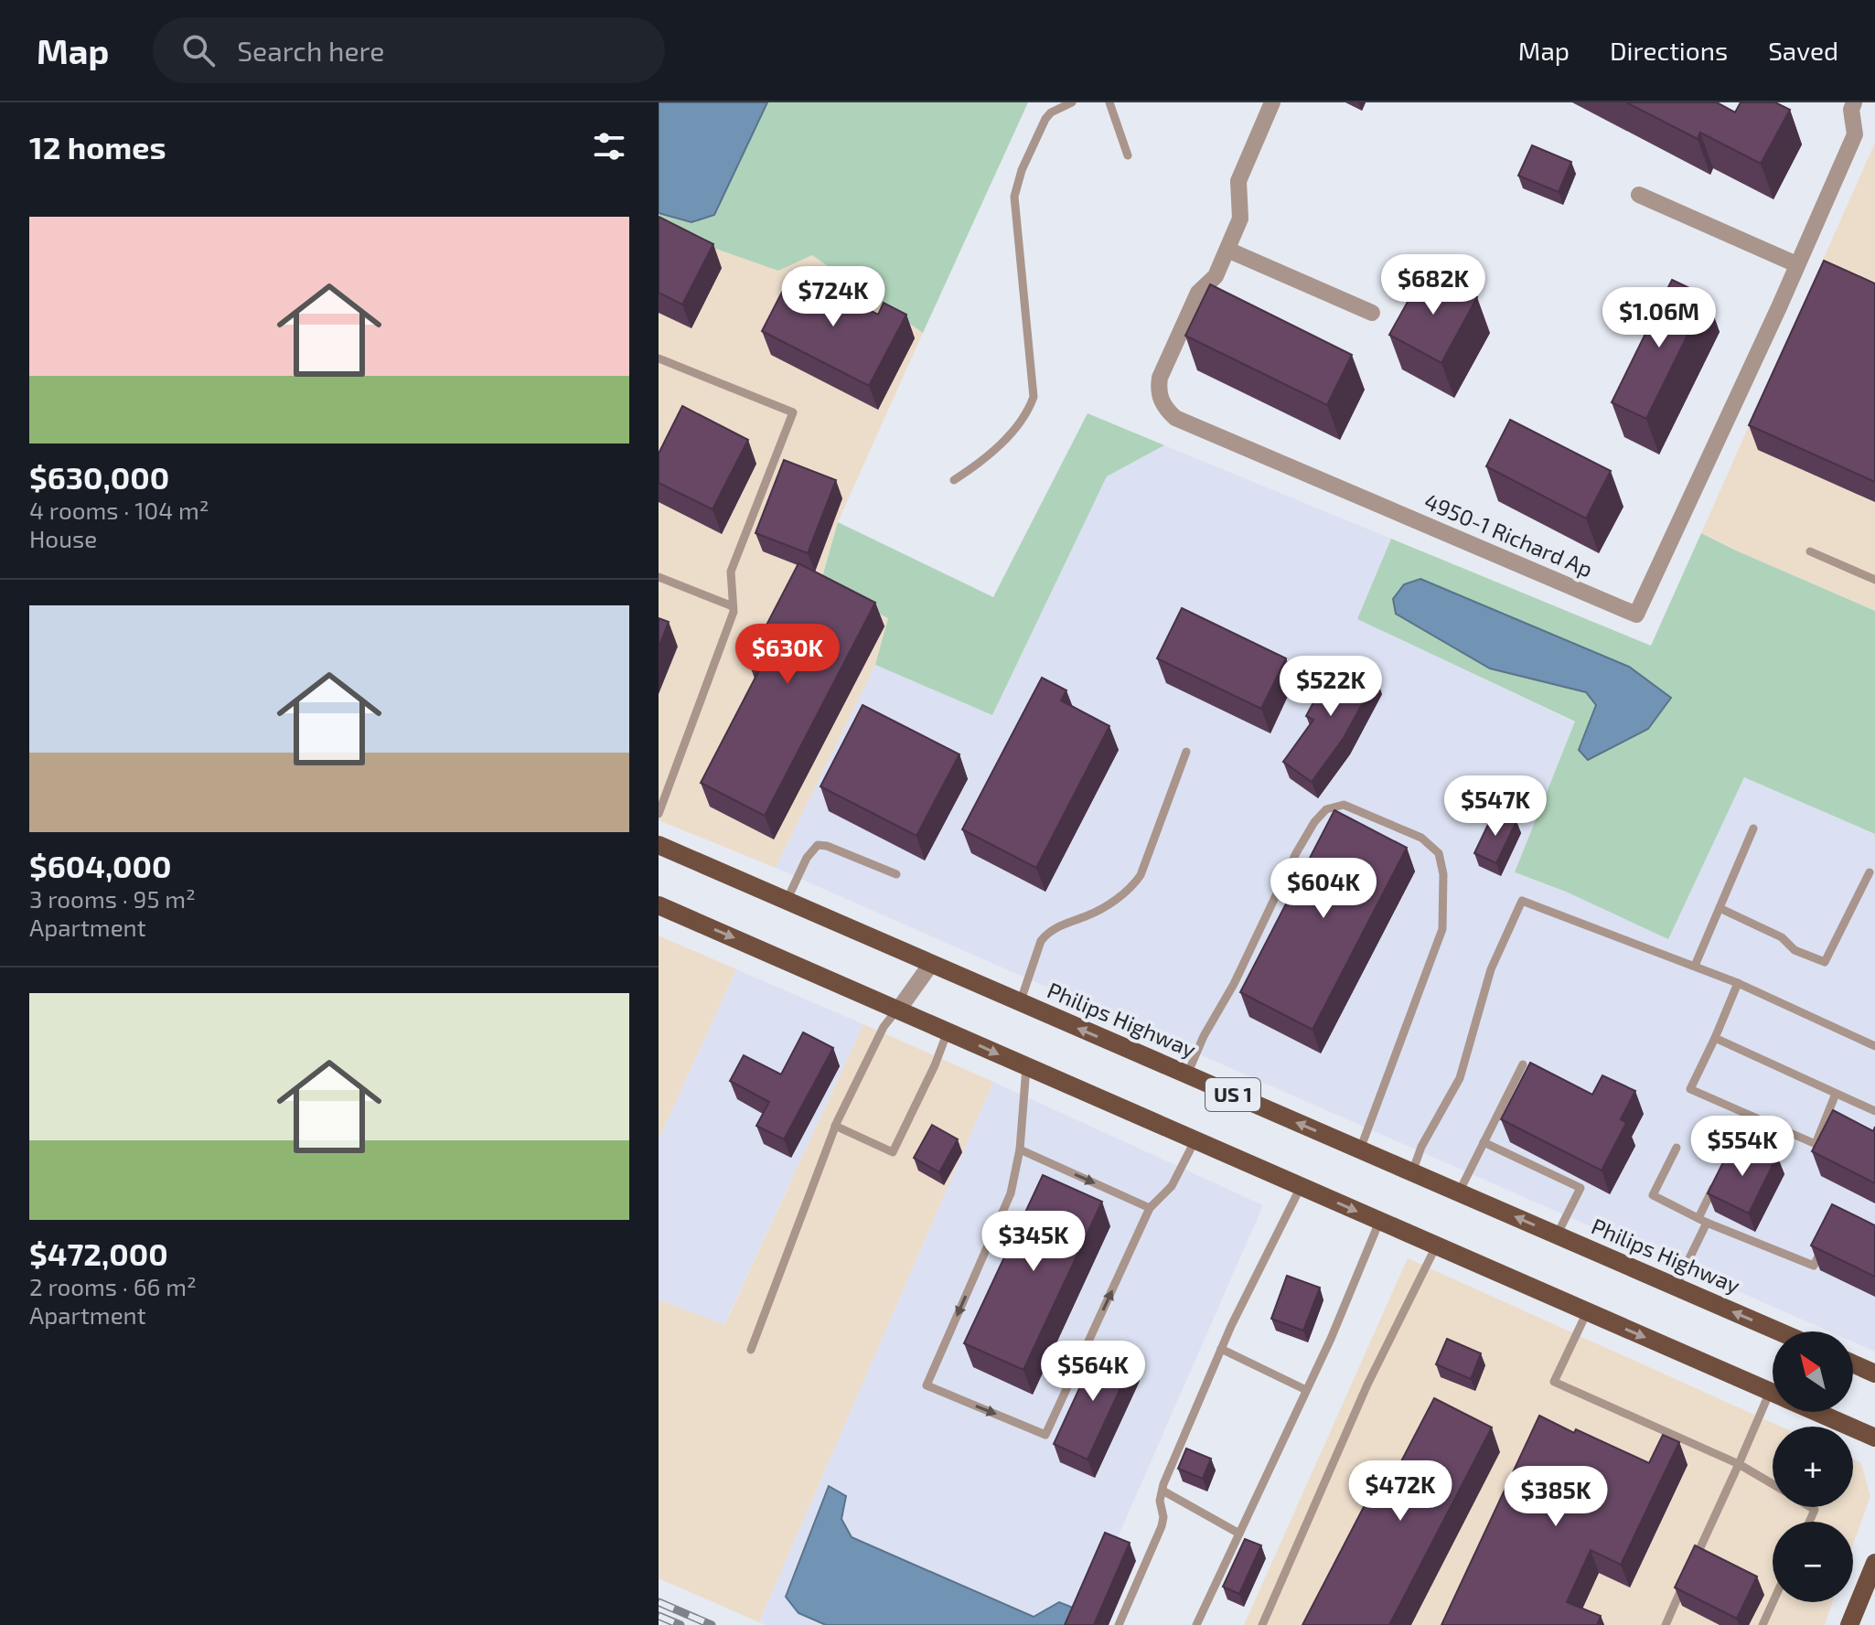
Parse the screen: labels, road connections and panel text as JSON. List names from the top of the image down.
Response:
{
  "streets": {
    "main road": ["Philips Highway", "US 1"],
    "street": ["4950-1 Richard Ap"]
  },
  "north": "top left",
  "page": {
    "header": "Map",
    "search": "Search here",
    "nav": ["Map", "Directions", "Saved"],
    "heading": "12 homes",
    "list": [
      {
        "name": "$630,000",
        "note": "4 rooms · 104 m² · House"
      },
      {
        "name": "$604,000",
        "note": "3 rooms · 95 m² · Apartment"
      },
      {
        "name": "$472,000",
        "note": "2 rooms · 66 m² · Apartment"
      }
    ],
    "price": [
      "$682K",
      "$724K",
      "$1.06M",
      "$630K",
      "$522K",
      "$547K",
      "$604K",
      "$554K",
      "$345K",
      "$564K",
      "$472K",
      "$385K"
    ],
    "map_buttons": ["+", "−"]
  }
}
